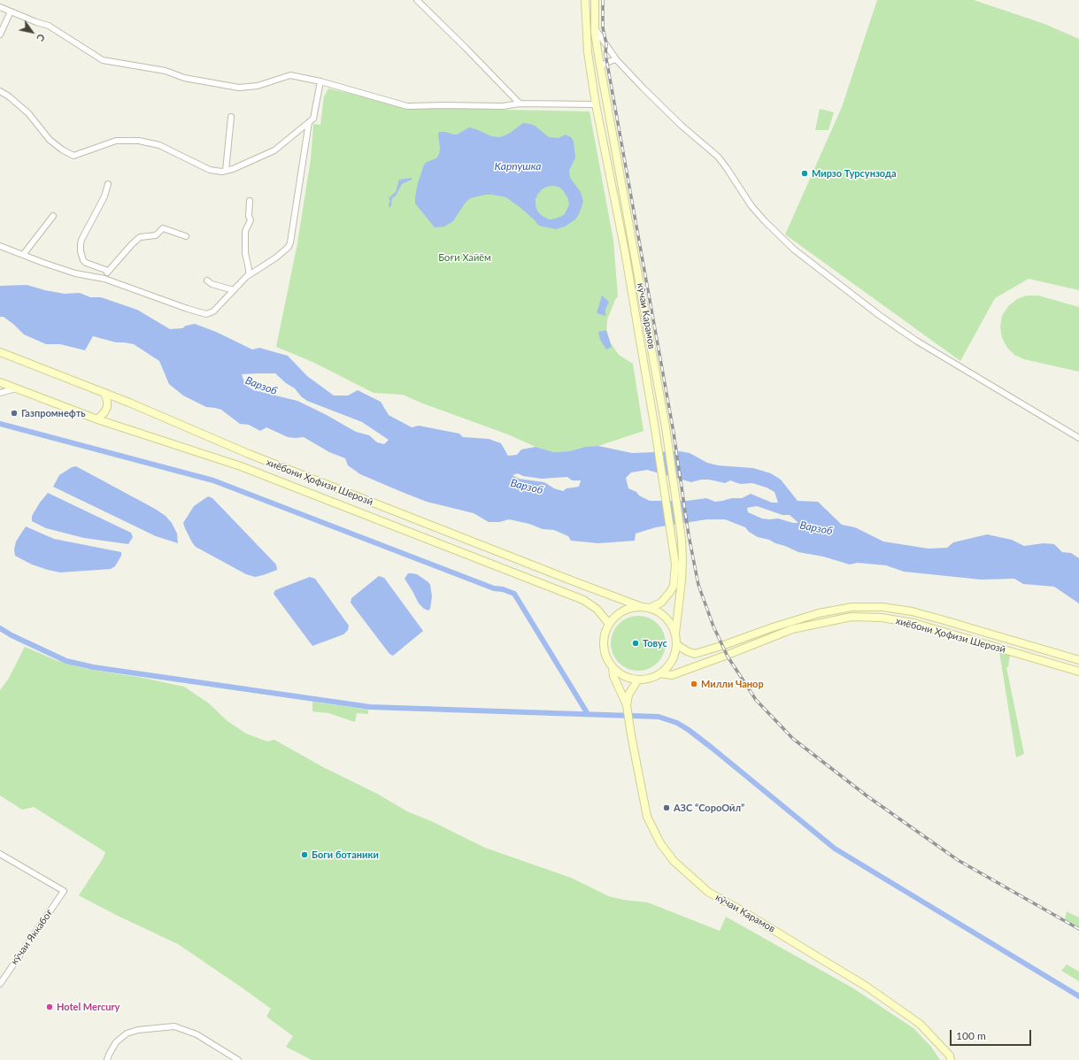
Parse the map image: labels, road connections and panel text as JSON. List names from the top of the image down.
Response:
{
  "streets": {
    "main road": ["кӯчаи Карамов", "хиёбони Ҳофизи Шерозӣ"],
    "street": ["кӯчаи Яккабоғ"]
  },
  "crossings": [
    ["кӯчаи Карамов", "хиёбони Ҳофизи Шерозӣ"]
  ],
  "water": ["Карпушка", "Варзоб"],
  "parks": ["Боғи Хайём"],
  "places": [
    "Мирзо Турсунзода",
    "Газпромнефть",
    "Товус",
    "Милли Чанор",
    "АЗС “СороОйл”",
    "Боги ботаники",
    "Hotel Mercury"
  ],
  "scale_bar": "100 m",
  "north": "bottom right"
}
